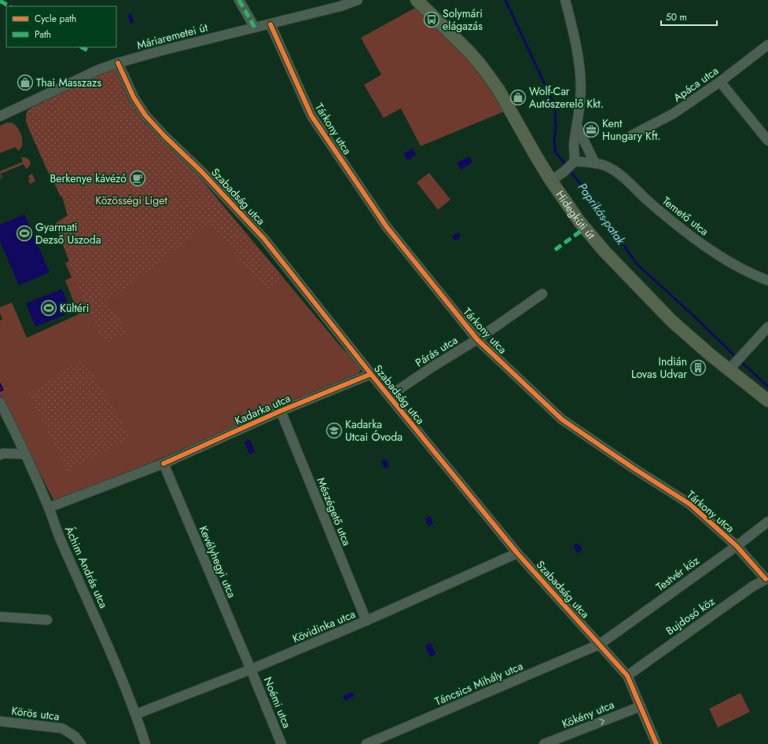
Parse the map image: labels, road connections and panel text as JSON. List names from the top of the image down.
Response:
{
  "streets": {
    "main road": ["Hidegkúti út"],
    "street": [
      "Máriaremetei út",
      "Apáca utca",
      "Tárkony utca",
      "Szabadság utca",
      "Temető utca",
      "Párás utca",
      "Kadarka utca",
      "Mészégető utca",
      "Kevélyhegyi utca",
      "Áchim András utca",
      "Testvér köz",
      "Bujdosó köz",
      "Kövidinka utca",
      "Táncsics Mihály utca",
      "Noémi utca",
      "Körös utca",
      "Kökény utca"
    ]
  },
  "crossings": [
    ["Máriaremetei út", "Tárkony utca"],
    ["Máriaremetei út", "Szabadság utca"],
    ["Tárkony utca", "Párás utca"],
    ["Tárkony utca", "Testvér köz"],
    ["Tárkony utca", "Bujdosó köz"],
    ["Szabadság utca", "Párás utca"],
    ["Szabadság utca", "Kadarka utca"],
    ["Szabadság utca", "Testvér köz"],
    ["Szabadság utca", "Bujdosó köz"],
    ["Szabadság utca", "Kövidinka utca"],
    ["Szabadság utca", "Táncsics Mihály utca"],
    ["Szabadság utca", "Kökény utca"],
    ["Kadarka utca", "Mészégető utca"],
    ["Kadarka utca", "Kevélyhegyi utca"],
    ["Kadarka utca", "Áchim András utca"],
    ["Mészégető utca", "Kövidinka utca"],
    ["Kevélyhegyi utca", "Kövidinka utca"],
    ["Kevélyhegyi utca", "Noémi utca"],
    ["Áchim András utca", "Kövidinka utca"],
    ["Testvér köz", "Táncsics Mihály utca"],
    ["Kövidinka utca", "Noémi utca"]
  ],
  "one_way": ["Kökény utca"],
  "water": ["Paprikás-patak"],
  "parks": ["Közösségi Liget"],
  "places": {
    "bus stop": ["Solymári elágazás"],
    "shop": ["Thai Masszazs", "Wolf-Car Autószerelő Kkt."],
    "office": ["Kent Hungary Kft."],
    "cafe": ["Berkenye kávézó"],
    "sports": ["Gyarmati Dezső Uszoda", "Kültéri"],
    "building": ["Indián Lovas Udvar"],
    "school or university": ["Kadarka Utcai Óvoda"]
  },
  "legend": ["Cycle path", "Path"],
  "scale_bar": "50 m"
}
